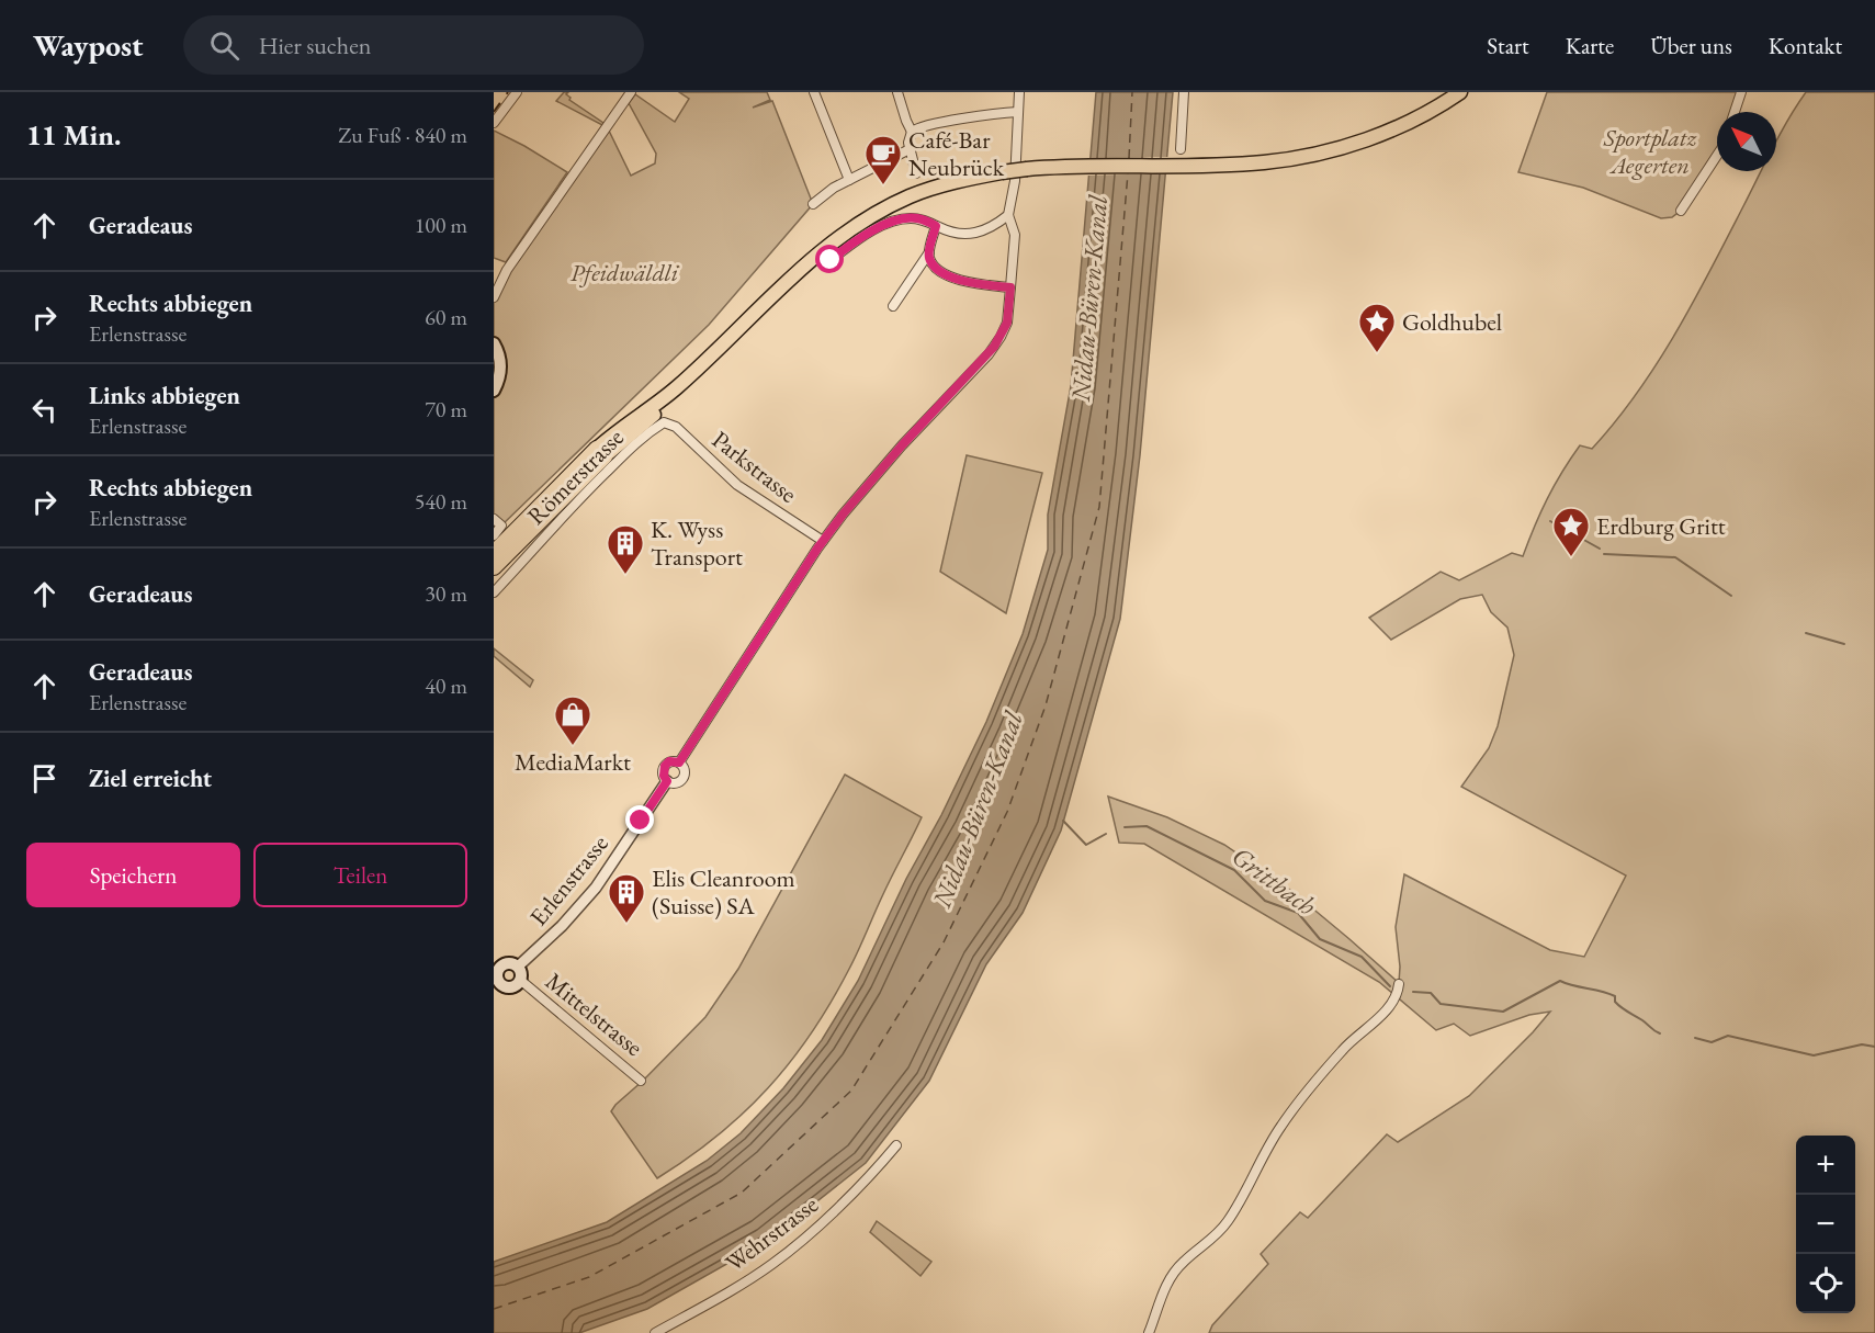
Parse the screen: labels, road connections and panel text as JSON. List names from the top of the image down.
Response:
{
  "streets": {
    "street": [
      "Parkstrasse",
      "Römerstrasse",
      "Erlenstrasse",
      "Mittelstrasse",
      "Wehrstrasse"
    ]
  },
  "crossings": [
    ["Parkstrasse", "Römerstrasse"]
  ],
  "water": ["Nidau-Büren-Kanal", "Grittbach"],
  "parks": ["Sportplatz Aegerten", "Pfeidwäldli"],
  "places": {
    "cafe": ["Café-Bar Neubrück"],
    "place": ["Goldhubel", "Erdburg Gritt"],
    "building": ["K. Wyss Transport", "Elis Cleanroom (Suisse) SA"],
    "shop": ["MediaMarkt"]
  },
  "north": "top left",
  "page": {
    "header": "Waypost",
    "search": "Hier suchen",
    "nav": [
      "Start",
      "Karte",
      "Über uns",
      "Kontakt"
    ],
    "heading": ["11 Min.", "Zu Fuß · 840 m"],
    "list": [
      ["Geradeaus", "100 m"],
      ["Rechts abbiegen", "Erlenstrasse", "60 m"],
      ["Links abbiegen", "Erlenstrasse", "70 m"],
      ["Rechts abbiegen", "Erlenstrasse", "540 m"],
      ["Geradeaus", "30 m"],
      ["Geradeaus", "Erlenstrasse", "40 m"],
      "Ziel erreicht"
    ],
    "buttons": ["Speichern", "Teilen"],
    "map_buttons": ["+", "−"]
  }
}
